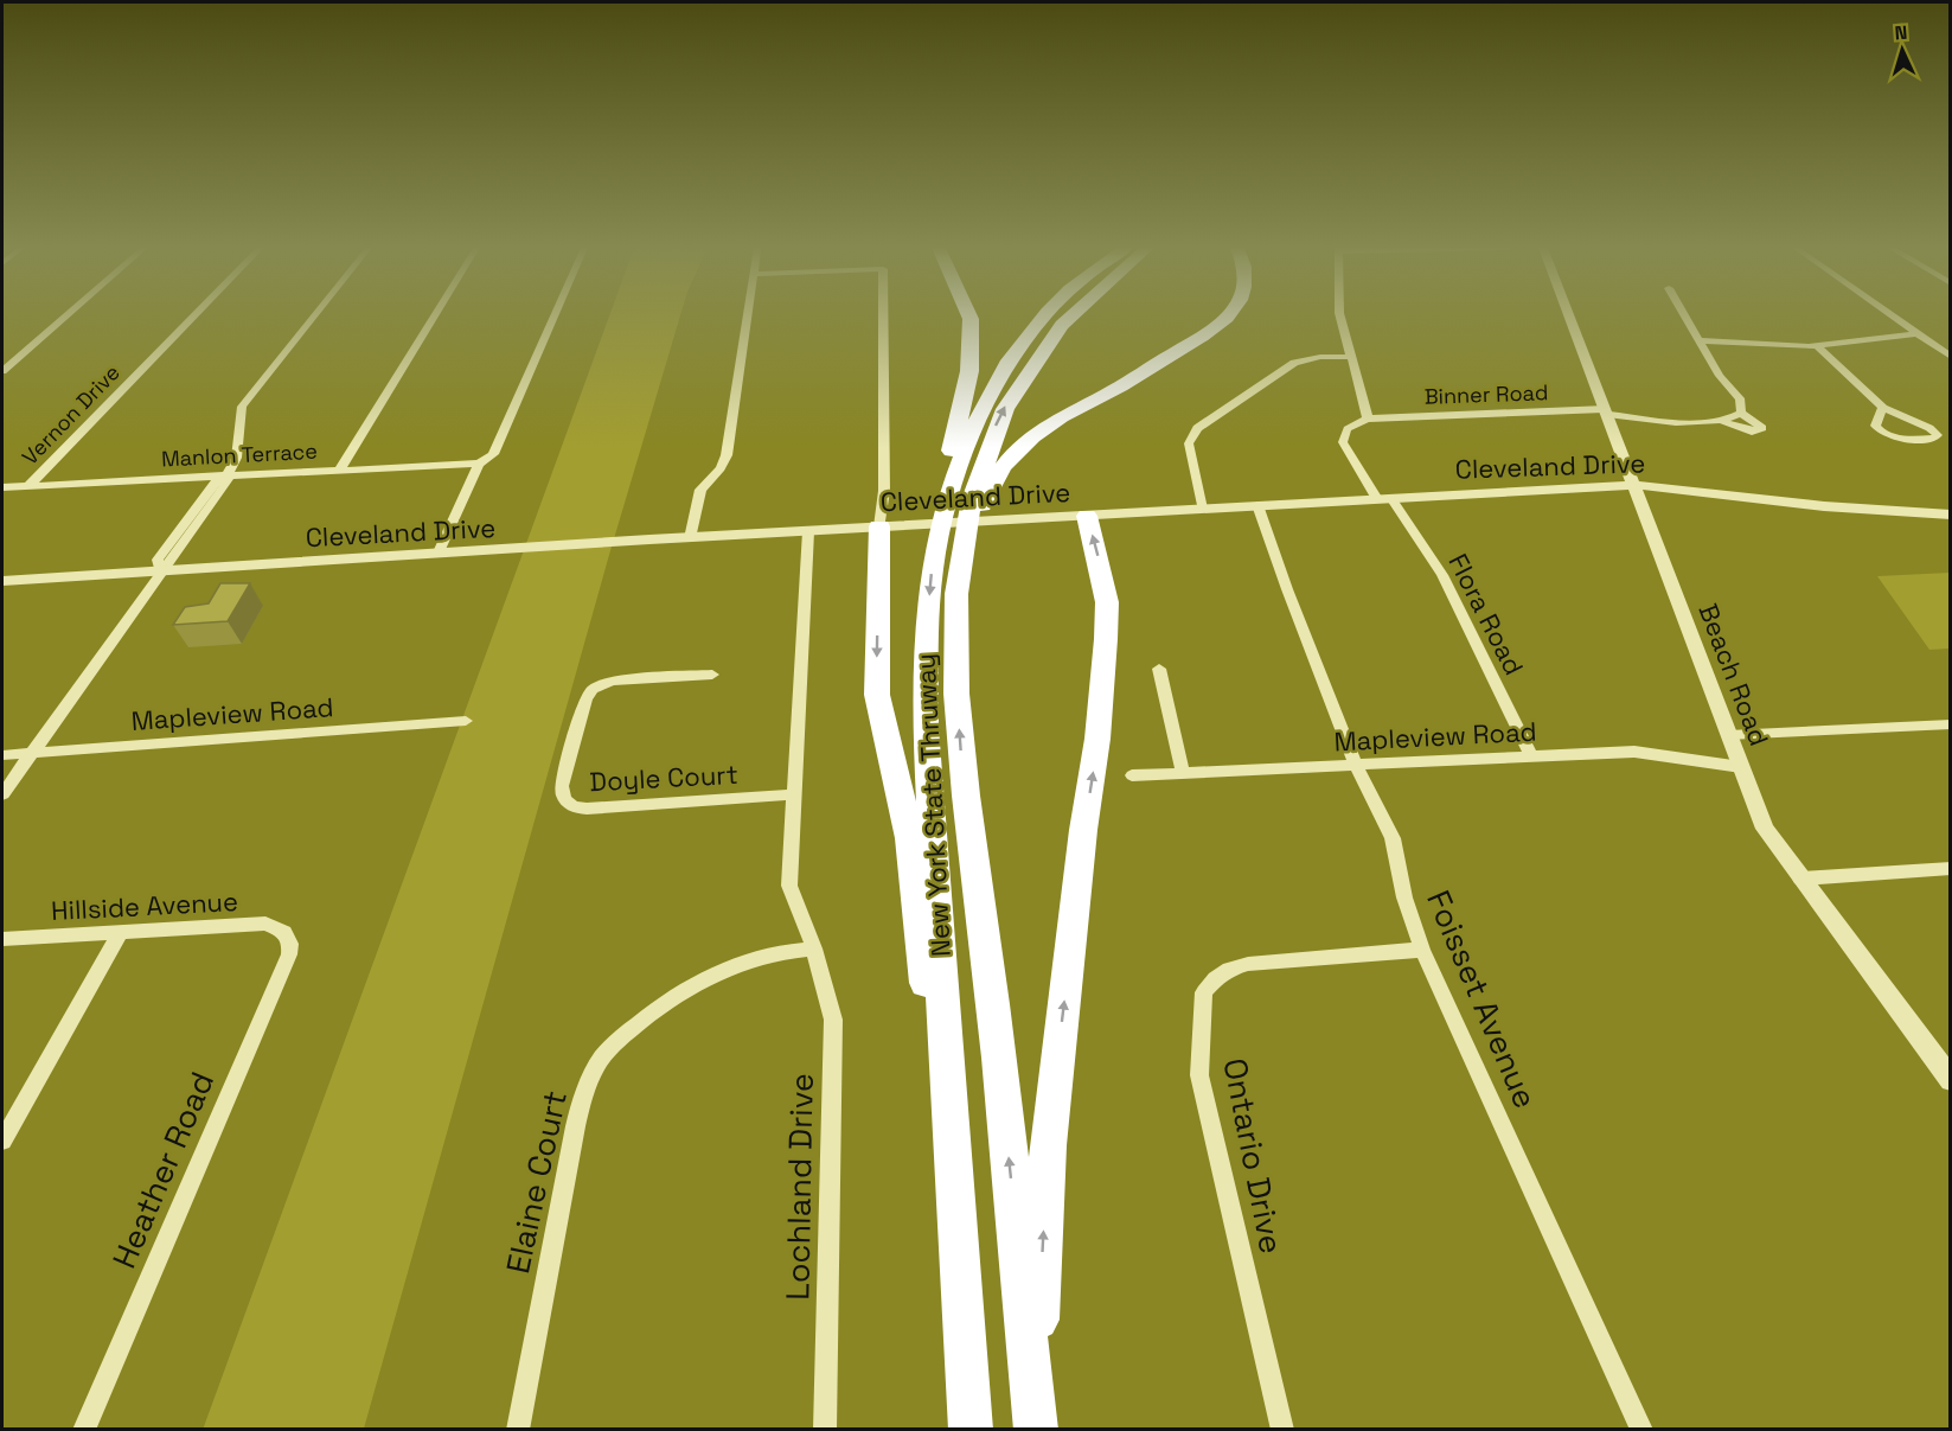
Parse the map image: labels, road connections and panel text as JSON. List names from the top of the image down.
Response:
{
  "streets": {
    "highway": ["New York State Thruway"],
    "street": [
      "Binner Road",
      "Vernon Drive",
      "Manlon Terrace",
      "Cleveland Drive",
      "Flora Road",
      "Beach Road",
      "Mapleview Road",
      "Doyle Court",
      "Hillside Avenue",
      "Foisset Avenue",
      "Ontario Drive",
      "Heather Road",
      "Elaine Court",
      "Lochland Drive"
    ]
  },
  "crossings": [
    ["Binner Road", "Flora Road"],
    ["Binner Road", "Beach Road"],
    ["Vernon Drive", "Manlon Terrace"],
    ["Cleveland Drive", "Flora Road"],
    ["Cleveland Drive", "Beach Road"],
    ["Cleveland Drive", "Foisset Avenue"],
    ["Cleveland Drive", "Lochland Drive"],
    ["Flora Road", "Mapleview Road"],
    ["Beach Road", "Mapleview Road"],
    ["Mapleview Road", "Foisset Avenue"],
    ["Doyle Court", "Lochland Drive"],
    ["Hillside Avenue", "Heather Road"],
    ["Foisset Avenue", "Ontario Drive"],
    ["Elaine Court", "Lochland Drive"]
  ],
  "north": "top"
}
